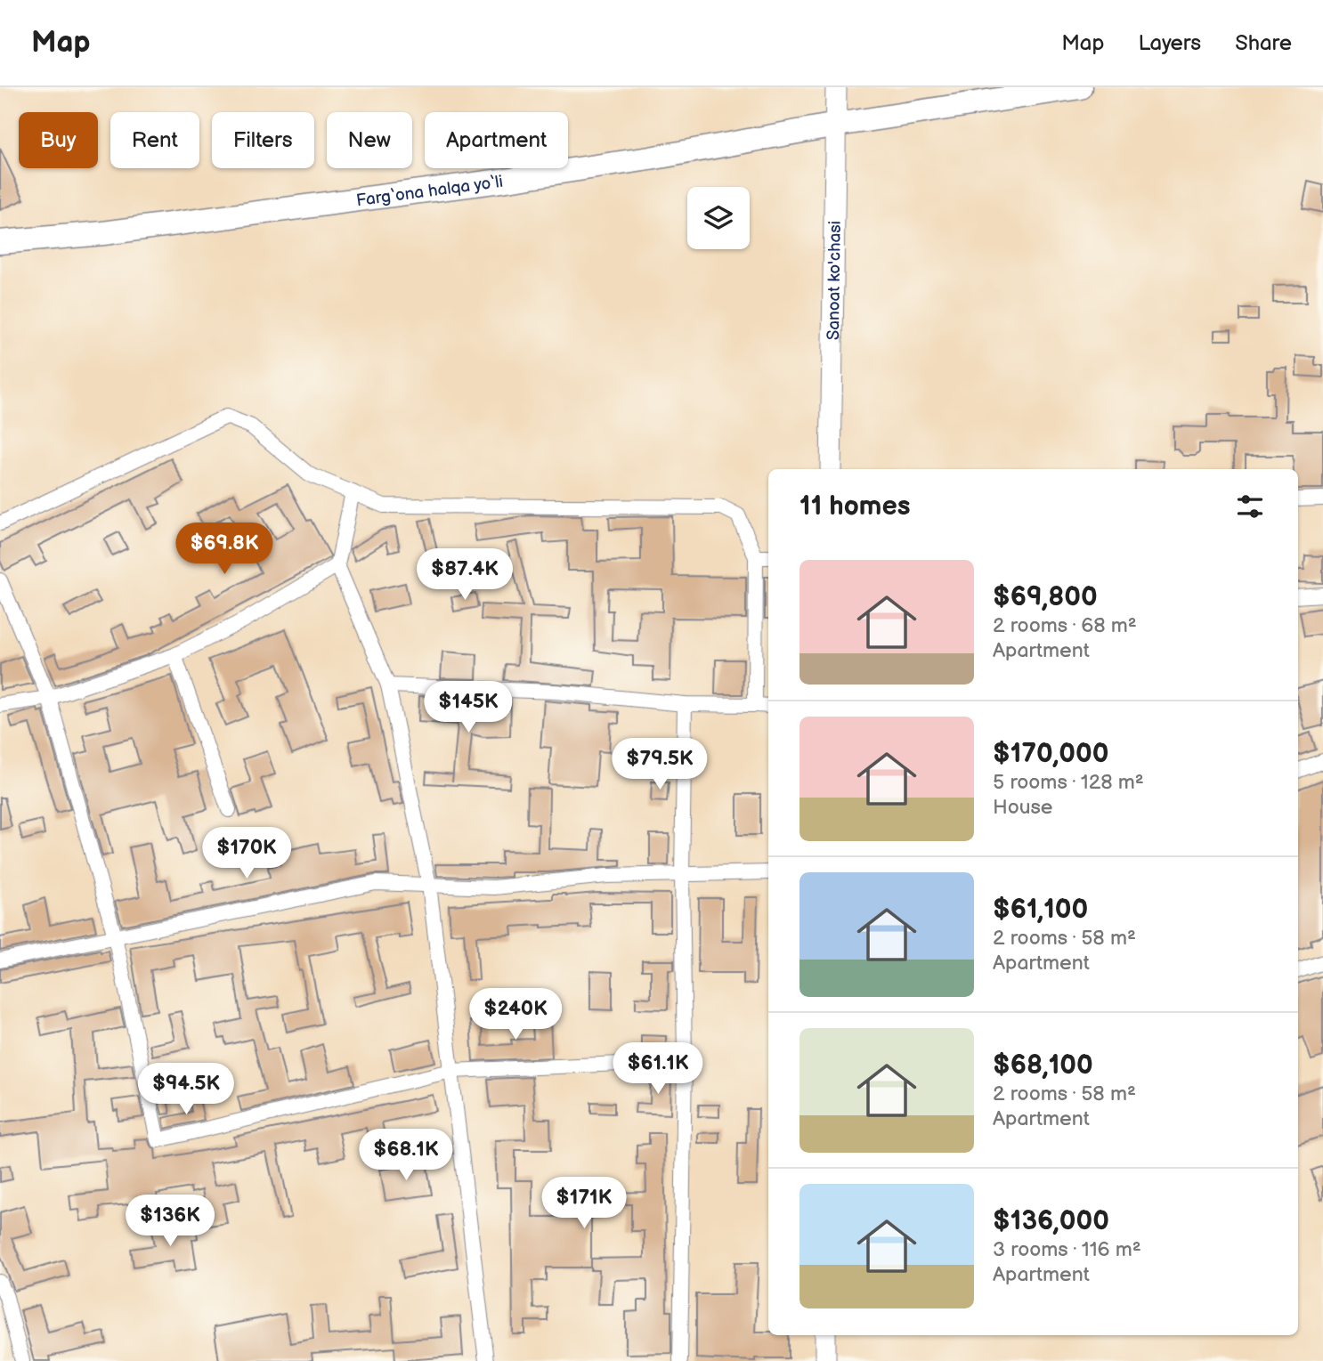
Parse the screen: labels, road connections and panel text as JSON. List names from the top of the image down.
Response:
{
  "streets": {
    "highway": ["Farg‘ona halqa yo‘li"],
    "main road": ["Sanoat ko'chasi"]
  },
  "crossings": [
    ["Farg‘ona halqa yo‘li", "Sanoat ko'chasi"]
  ],
  "page": {
    "header": "Map",
    "nav": ["Map", "Layers", "Share"],
    "chip": [
      "Buy",
      "Rent",
      "Filters",
      "New",
      "Apartment"
    ],
    "heading": "11 homes",
    "price": [
      "$69.8K",
      "$87.4K",
      "$145K",
      "$79.5K",
      "$170K",
      "$240K",
      "$61.1K",
      "$94.5K",
      "$68.1K",
      "$171K",
      "$136K"
    ],
    "list": [
      {
        "name": "$69,800",
        "note": "2 rooms · 68 m² · Apartment"
      },
      {
        "name": "$170,000",
        "note": "5 rooms · 128 m² · House"
      },
      {
        "name": "$61,100",
        "note": "2 rooms · 58 m² · Apartment"
      },
      {
        "name": "$68,100",
        "note": "2 rooms · 58 m² · Apartment"
      },
      {
        "name": "$136,000",
        "note": "3 rooms · 116 m² · Apartment"
      }
    ]
  }
}
